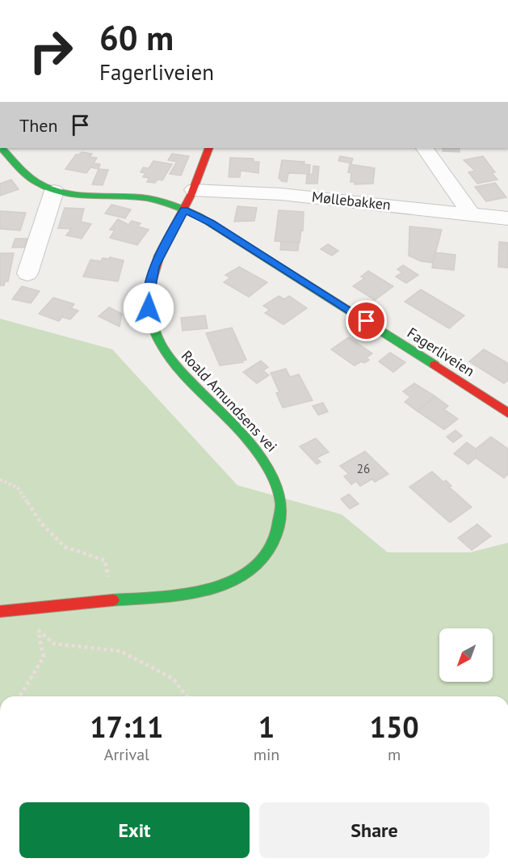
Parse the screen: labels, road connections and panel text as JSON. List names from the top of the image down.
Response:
{
  "streets": {
    "street": ["Møllebakken", "Fagerliveien", "Roald Amundsens vei"]
  },
  "crossings": [
    ["Møllebakken", "Roald Amundsens vei"],
    ["Fagerliveien", "Roald Amundsens vei"]
  ],
  "house_numbers": ["26"],
  "north": "bottom left",
  "page": {
    "turn": ["60 m", "Fagerliveien"],
    "then": "Then",
    "eta": [
      "17:11",
      "Arrival",
      "1",
      "min",
      "150",
      "m"
    ],
    "buttons": ["Exit", "Share"]
  }
}
